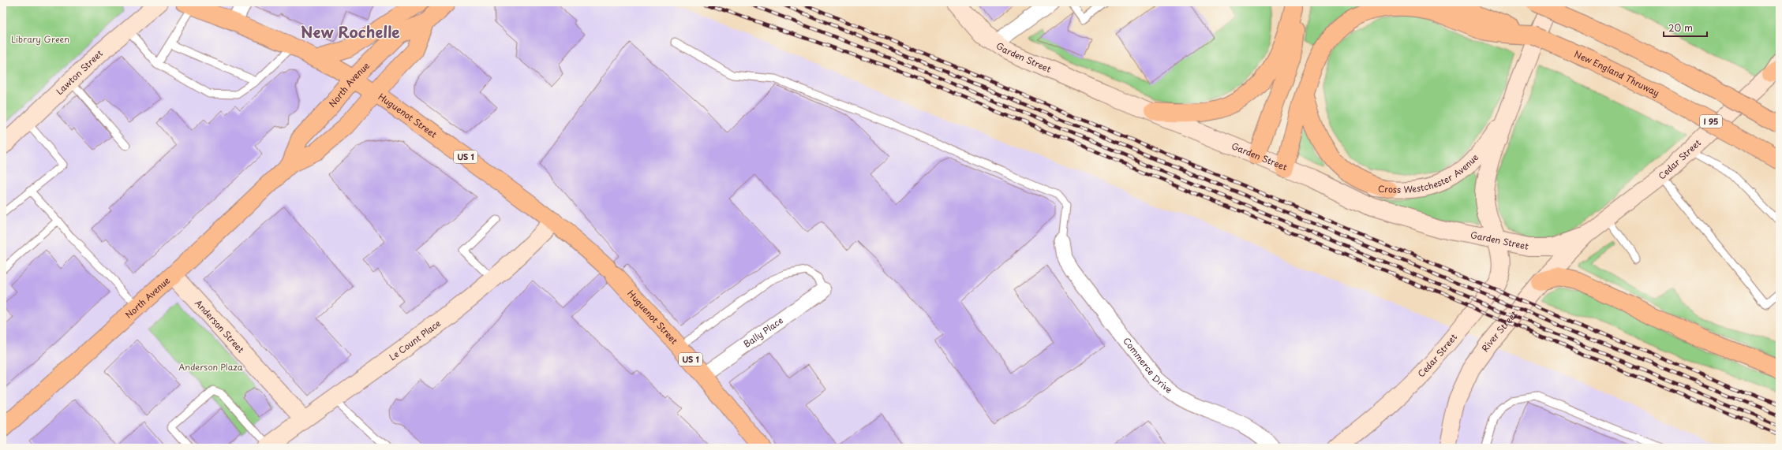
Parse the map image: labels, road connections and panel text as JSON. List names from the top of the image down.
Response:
{
  "streets": {
    "main road": [
      "Garden Street",
      "Lawton Street",
      "New England Thruway",
      "North Avenue",
      "Huguenot Street",
      "I 95",
      "US 1",
      "Cedar Street",
      "Cross Westchester Avenue",
      "Anderson Street",
      "River Street",
      "Le Count Place"
    ],
    "street": ["Bally Place", "Commerce Drive"]
  },
  "crossings": [
    ["Garden Street", "Cedar Street"],
    ["Garden Street", "Cross Westchester Avenue"],
    ["Garden Street", "River Street"],
    ["North Avenue", "Huguenot Street"],
    ["North Avenue", "Anderson Street"],
    ["Huguenot Street", "Bally Place"],
    ["Huguenot Street", "Le Count Place"],
    ["Cedar Street", "Cross Westchester Avenue"],
    ["Cedar Street", "River Street"],
    ["Anderson Street", "Le Count Place"]
  ],
  "districts": ["New Rochelle"],
  "parks": ["Library Green", "Anderson Plaza"],
  "scale_bar": "20 m"
}
